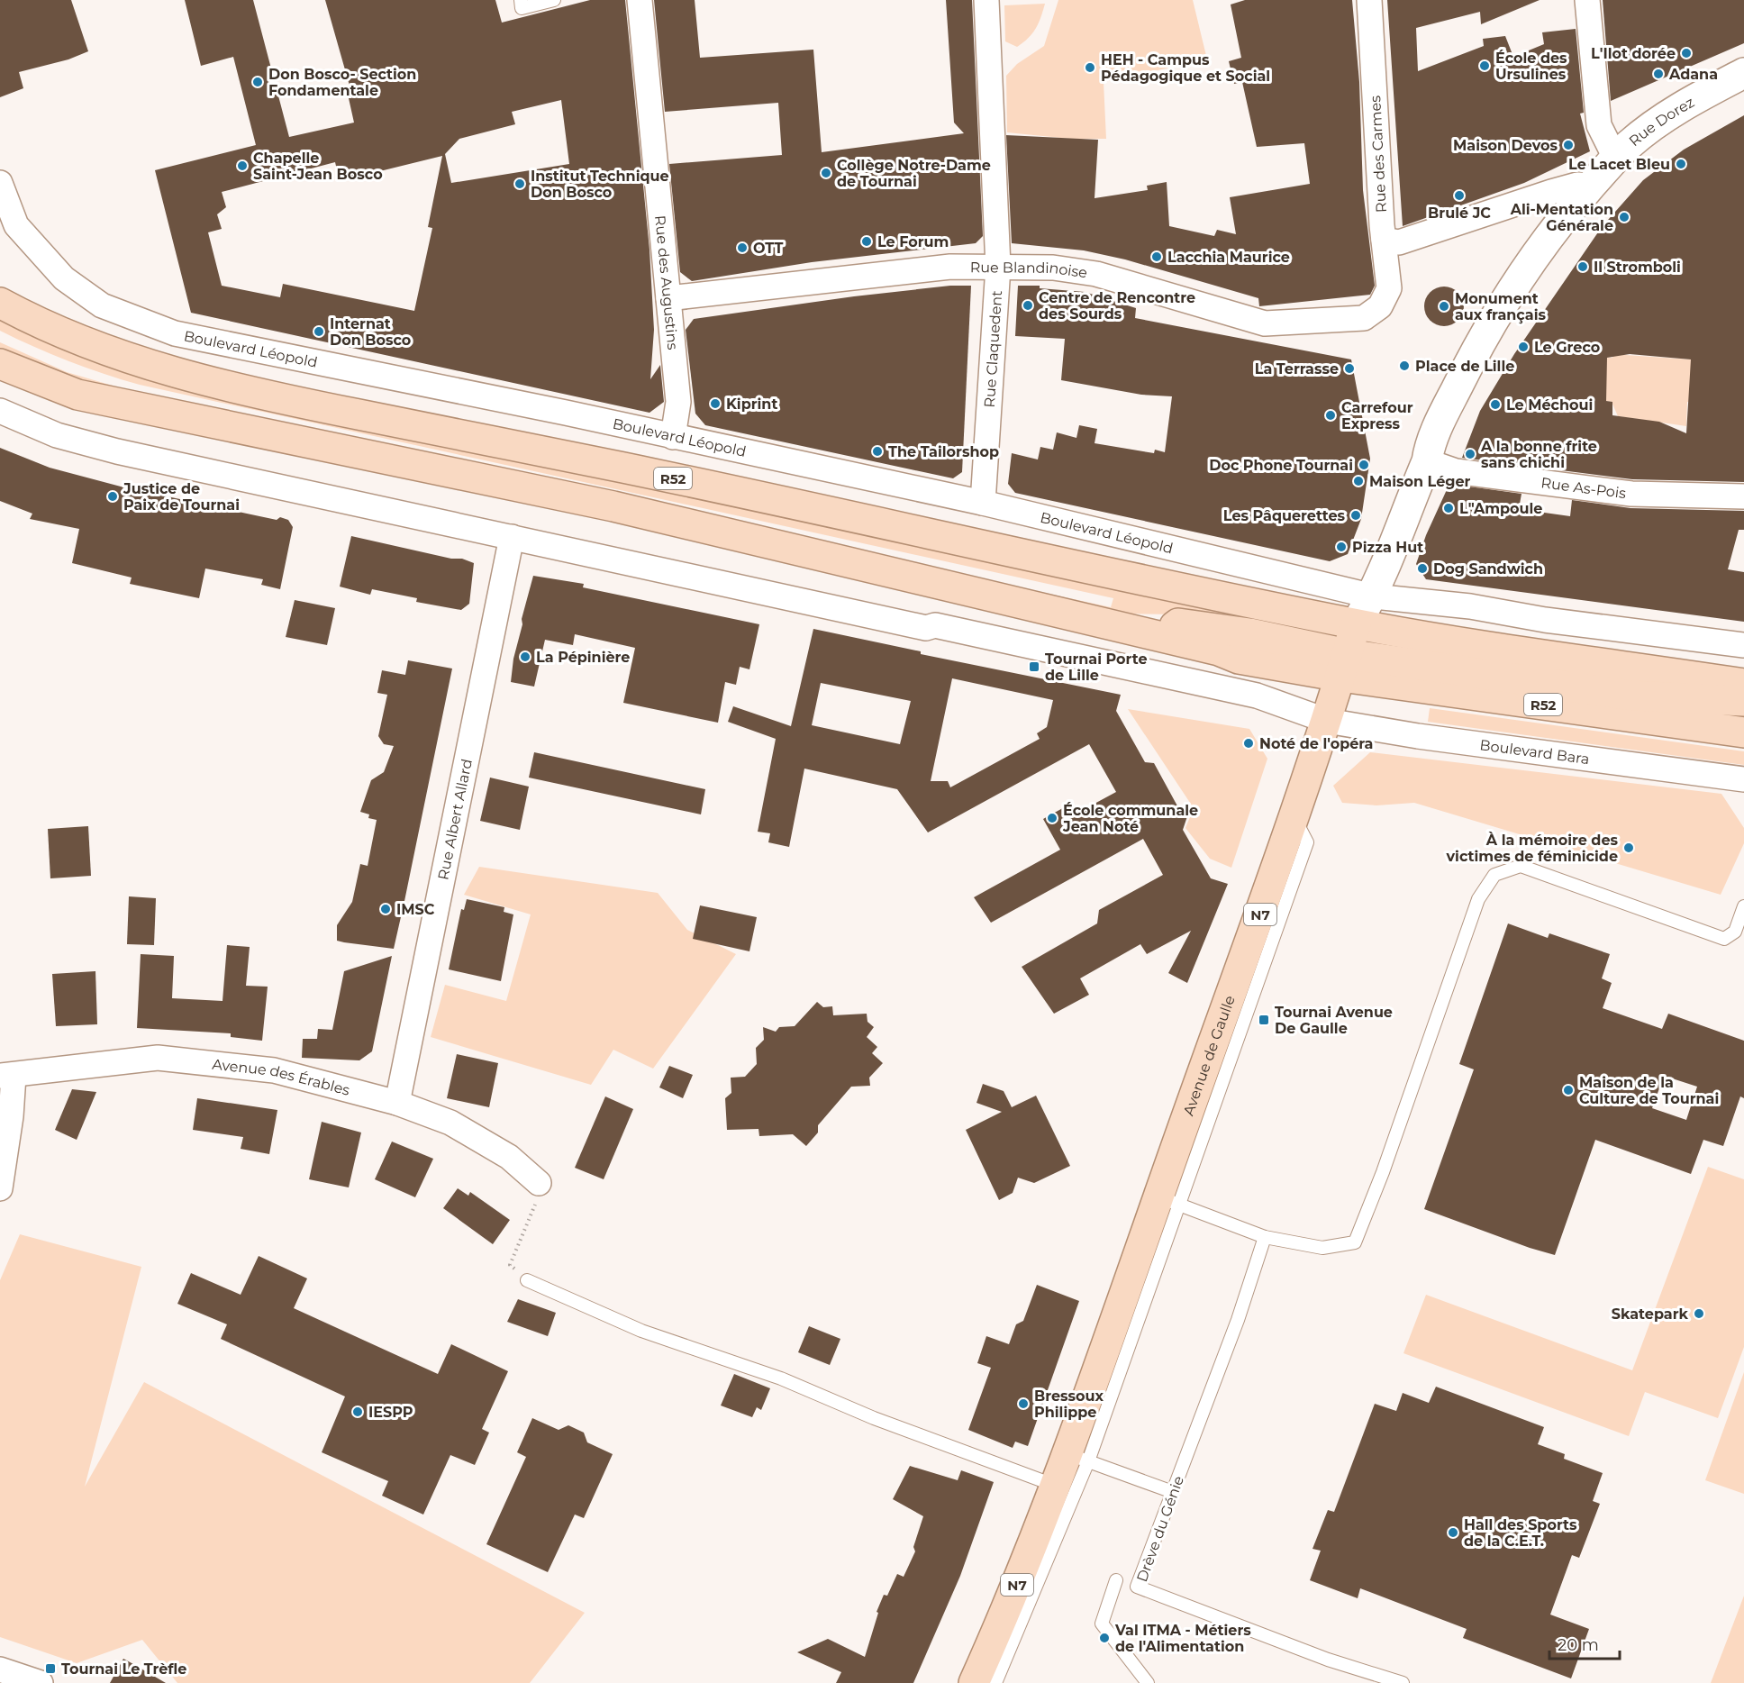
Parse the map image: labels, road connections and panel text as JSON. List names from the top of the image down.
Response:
{
  "streets": {
    "main road": ["R52", "N7", "Avenue de Gaulle"],
    "street": [
      "Rue Dorez",
      "Rue des Carmes",
      "Rue Blandinoise",
      "Rue des Augustins",
      "Boulevard Léopold",
      "Rue Claquedent",
      "Rue As-Pois",
      "Boulevard Bara",
      "Rue Albert Allard",
      "Avenue des Érables"
    ],
    "lane": ["Drève du Génie"]
  },
  "crossings": [
    ["Rue des Carmes", "Rue Blandinoise"],
    ["Rue Blandinoise", "Rue des Augustins"],
    ["Rue Blandinoise", "Rue Claquedent"],
    ["Rue des Augustins", "Boulevard Léopold"],
    ["Boulevard Léopold", "Rue Claquedent"],
    ["R52", "Avenue de Gaulle"],
    ["Boulevard Bara", "Avenue de Gaulle"],
    ["Rue Albert Allard", "Avenue des Érables"],
    ["N7", "Avenue de Gaulle"]
  ],
  "places": {
    "other": [
      "L'Ilot dorée",
      "École des Ursulines",
      "HEH - Campus Pédagogique et Social",
      "Adana",
      "Don Bosco- Section Fondamentale",
      "Maison Devos",
      "Le Lacet Bleu",
      "Chapelle Saint-Jean Bosco",
      "Collège Notre-Dame de Tournai",
      "Institut Technique Don Bosco",
      "Brulé JC",
      "Ali-Mentation Générale",
      "Le Forum",
      "OTT",
      "Lacchia Maurice",
      "Il Stromboli",
      "Centre de Rencontre des Sourds",
      "Monument aux français",
      "Internat Don Bosco",
      "Le Greco",
      "Place de Lille",
      "La Terrasse",
      "Kiprint",
      "Le Méchoui",
      "Carrefour Express",
      "The Tailorshop",
      "A la bonne frite sans chichi",
      "Doc Phone Tournai",
      "Maison Léger",
      "Justice de Paix de Tournai",
      "L\"Ampoule",
      "Les Pâquerettes",
      "Pizza Hut",
      "Dog Sandwich",
      "La Pépinière",
      "Noté de l'opéra",
      "École communale Jean Noté",
      "À la mémoire des victimes de féminicide",
      "IMSC",
      "Maison de la Culture de Tournai",
      "Skatepark",
      "Bressoux Philippe",
      "IESPP",
      "Hall des Sports de la C.E.T.",
      "Val ITMA - Métiers de l'Alimentation"
    ],
    "transit": ["Tournai Porte de Lille", "Tournai Avenue De Gaulle", "Tournai Le Trèfle"]
  },
  "scale_bar": "20 m"
}
